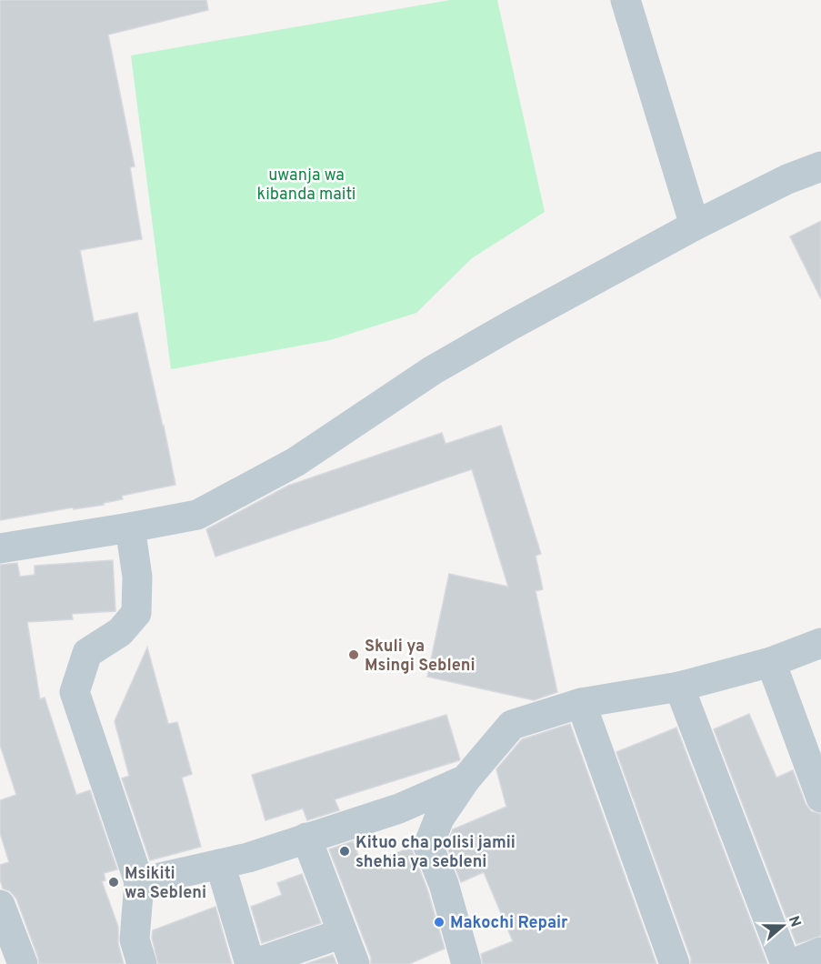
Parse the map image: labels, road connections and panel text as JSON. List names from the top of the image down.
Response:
{
  "parks": ["uwanja wa kibanda maiti"],
  "places": [
    "Skuli ya Msingi Sebleni",
    "Kituo cha polisi jamii shehia ya sebleni",
    "Msikiti wa Sebleni",
    "Makochi Repair"
  ],
  "north": "right"
}
